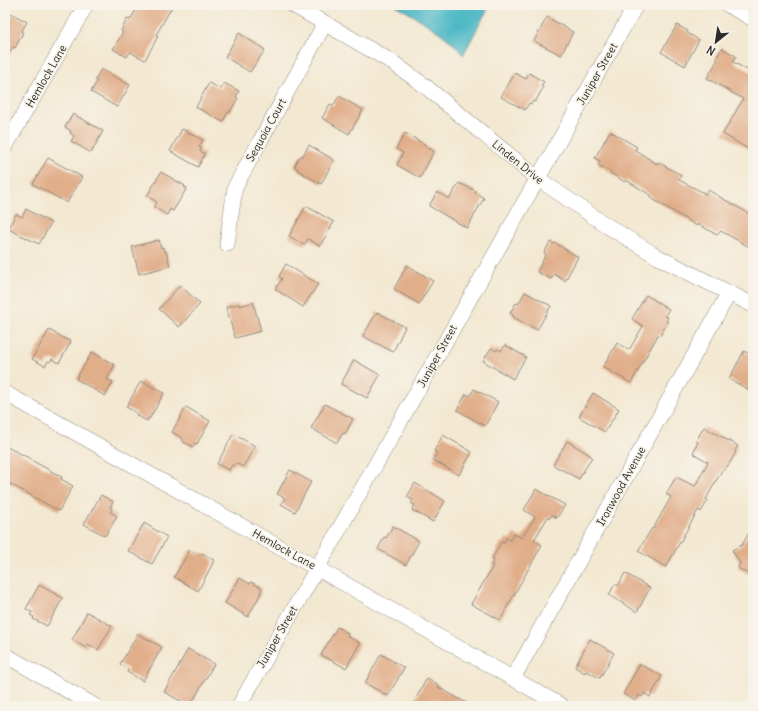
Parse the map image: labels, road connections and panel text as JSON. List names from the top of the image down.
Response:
{
  "streets": {
    "street": [
      "Juniper Street",
      "Hemlock Lane",
      "Sequoia Court",
      "Linden Drive",
      "Ironwood Avenue"
    ]
  },
  "crossings": [
    ["Juniper Street", "Hemlock Lane"],
    ["Juniper Street", "Linden Drive"],
    ["Hemlock Lane", "Ironwood Avenue"],
    ["Sequoia Court", "Linden Drive"],
    ["Linden Drive", "Ironwood Avenue"]
  ],
  "north": "bottom left"
}
